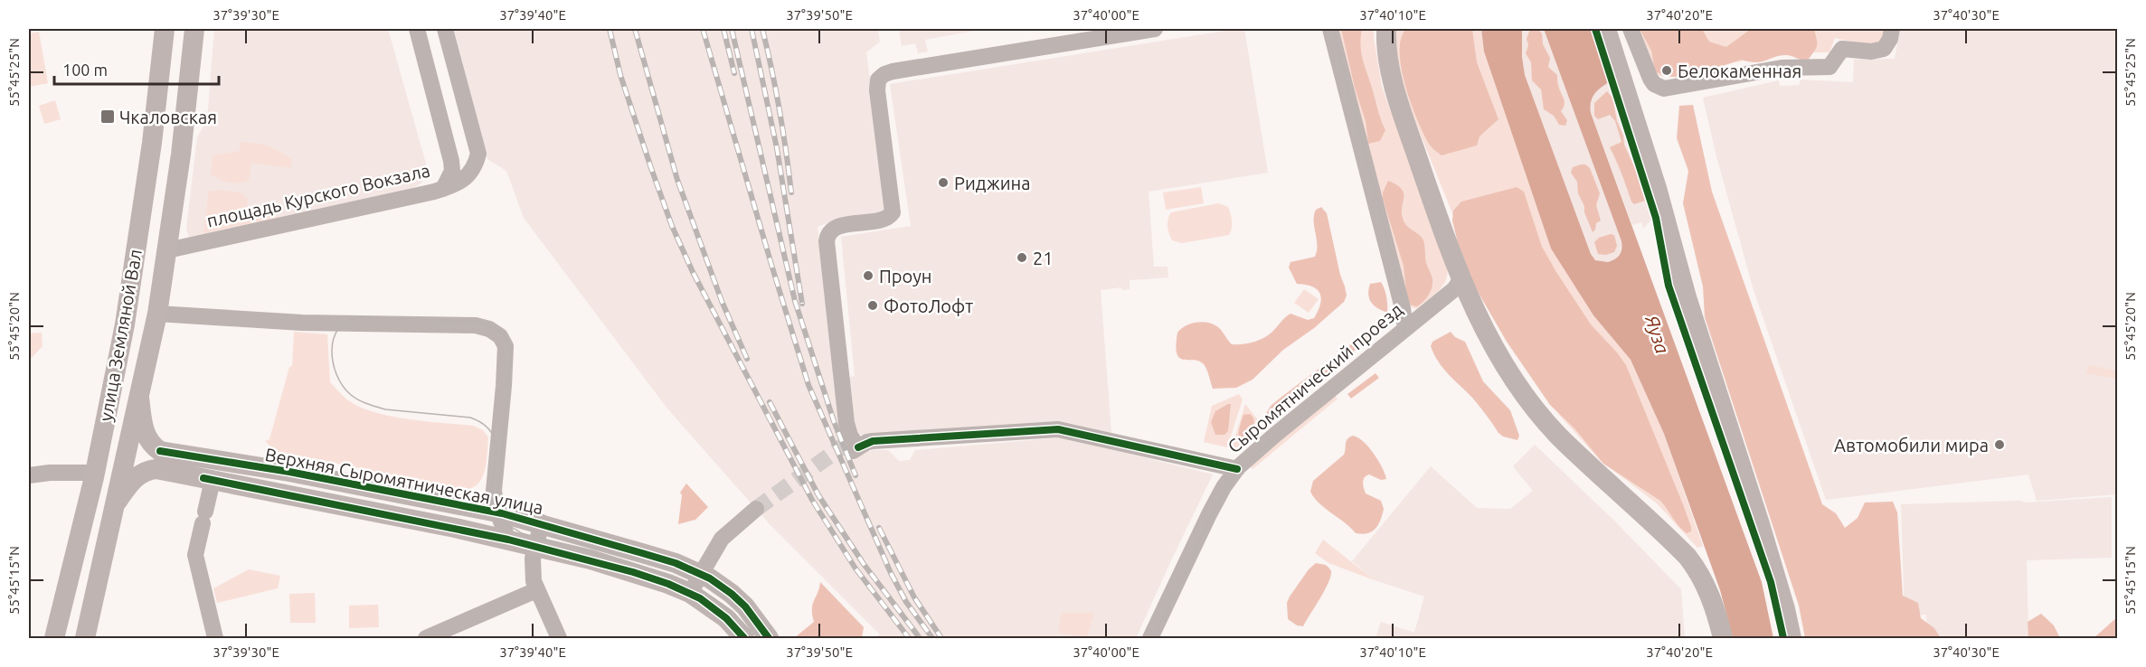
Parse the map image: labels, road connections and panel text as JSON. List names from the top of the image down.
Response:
{
  "streets": {
    "main road": ["улица Земляной Вал", "Верхняя Сыромятническая улица"],
    "street": ["площадь Курского Вокзала", "Сыромятнический проезд"]
  },
  "crossings": [
    ["площадь Курского Вокзала", "улица Земляной Вал"],
    ["улица Земляной Вал", "Верхняя Сыромятническая улица"]
  ],
  "water": ["Яуза"],
  "places": {
    "other": [
      "Белокаменная",
      "Риджина",
      "21",
      "Проун",
      "ФотоЛофт",
      "Автомобили мира"
    ],
    "transit": ["Чкаловская"]
  },
  "scale_bar": "100 m",
  "coordinates": [
    "37°39'30\"E",
    "37°39'40\"E",
    "37°39'50\"E",
    "37°40'00\"E",
    "37°40'10\"E",
    "37°40'20\"E",
    "37°40'30\"E",
    "55°45'25\"N",
    "55°45'20\"N",
    "55°45'15\"N"
  ]
}
